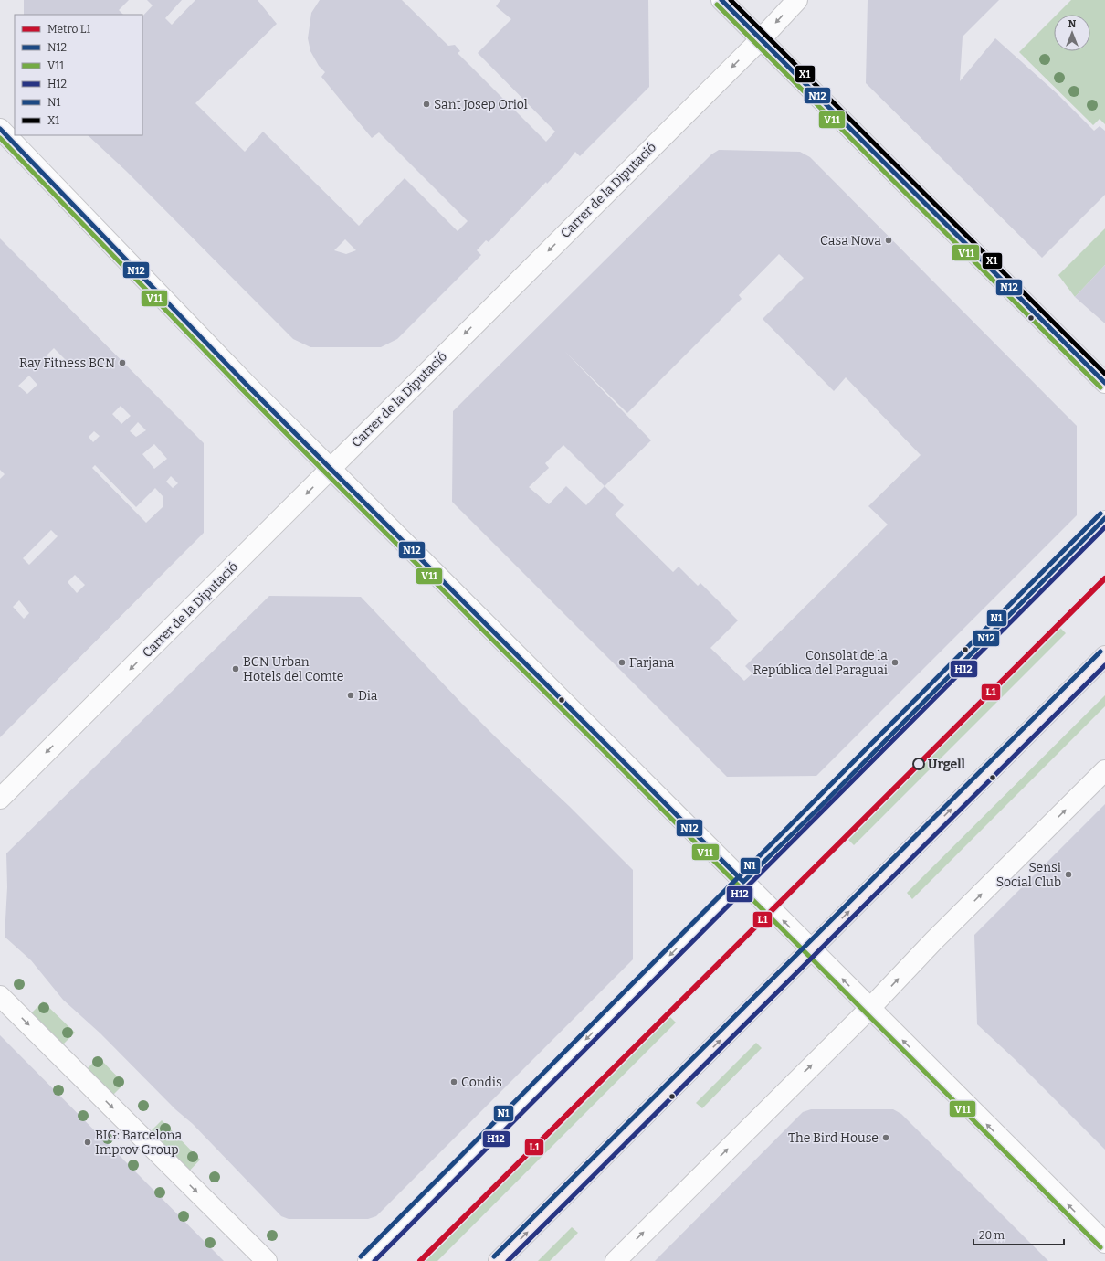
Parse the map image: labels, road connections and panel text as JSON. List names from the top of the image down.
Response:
{
  "streets": {
    "street": ["Carrer de la Diputació"]
  },
  "one_way": ["Carrer de la Diputació"],
  "places": [
    "Sant Josep Oriol",
    "Casa Nova",
    "Ray Fitness BCN",
    "Farjana",
    "Consolat de la República del Paraguai",
    "BCN Urban Hotels del Comte",
    "Dia",
    "Urgell",
    "Sensi Social Club",
    "Condis",
    "The Bird House",
    "BIG: Barcelona Improv Group"
  ],
  "lines": [
    "transit line N12",
    "transit line X1",
    "transit line V11",
    "transit line N1",
    "transit line H12",
    "metro line L1"
  ],
  "legend": [
    "Metro L1",
    "N12",
    "V11",
    "H12",
    "N1",
    "X1"
  ],
  "scale_bar": "20 m",
  "north": "top"
}
